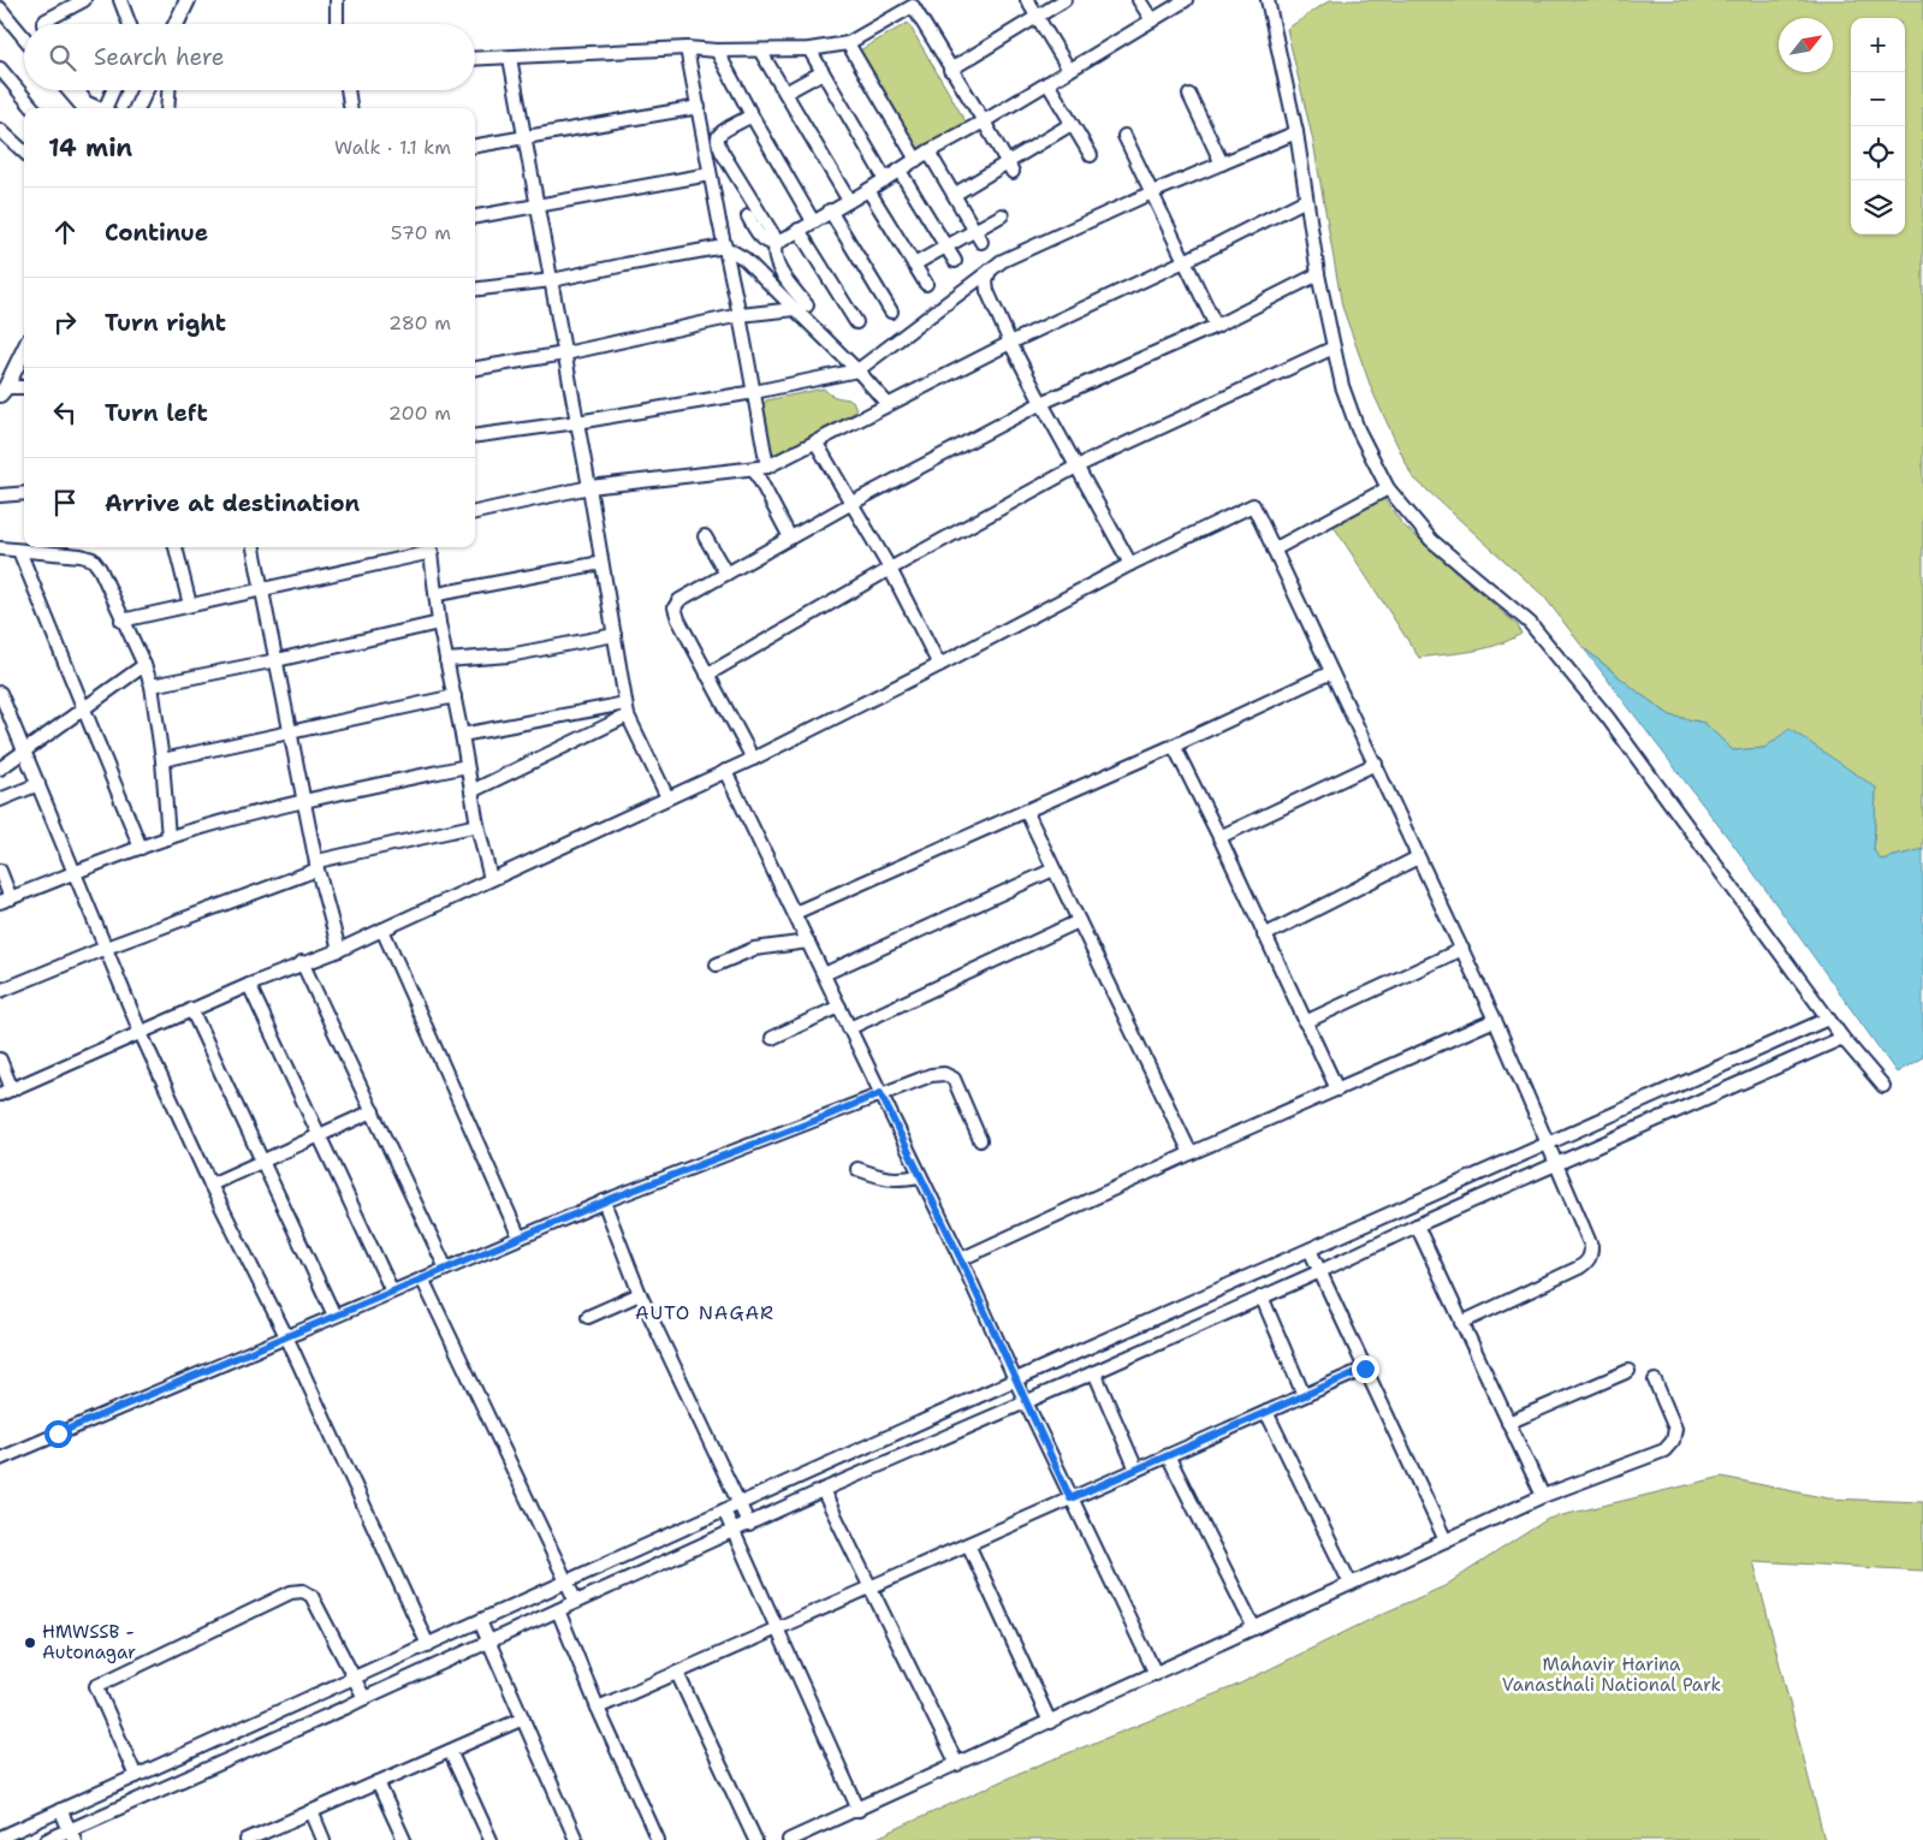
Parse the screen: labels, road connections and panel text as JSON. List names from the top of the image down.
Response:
{
  "districts": ["AUTO NAGAR"],
  "parks": ["Mahavir Harina Vanasthali National Park"],
  "places": ["HMWSSB - Autonagar"],
  "north": "top right",
  "page": {
    "map_buttons": ["+", "−"],
    "search": "Search here",
    "heading": ["14 min", "Walk · 1.1 km"],
    "list": [
      ["Continue", "570 m"],
      ["Turn right", "280 m"],
      ["Turn left", "200 m"],
      "Arrive at destination"
    ]
  }
}
